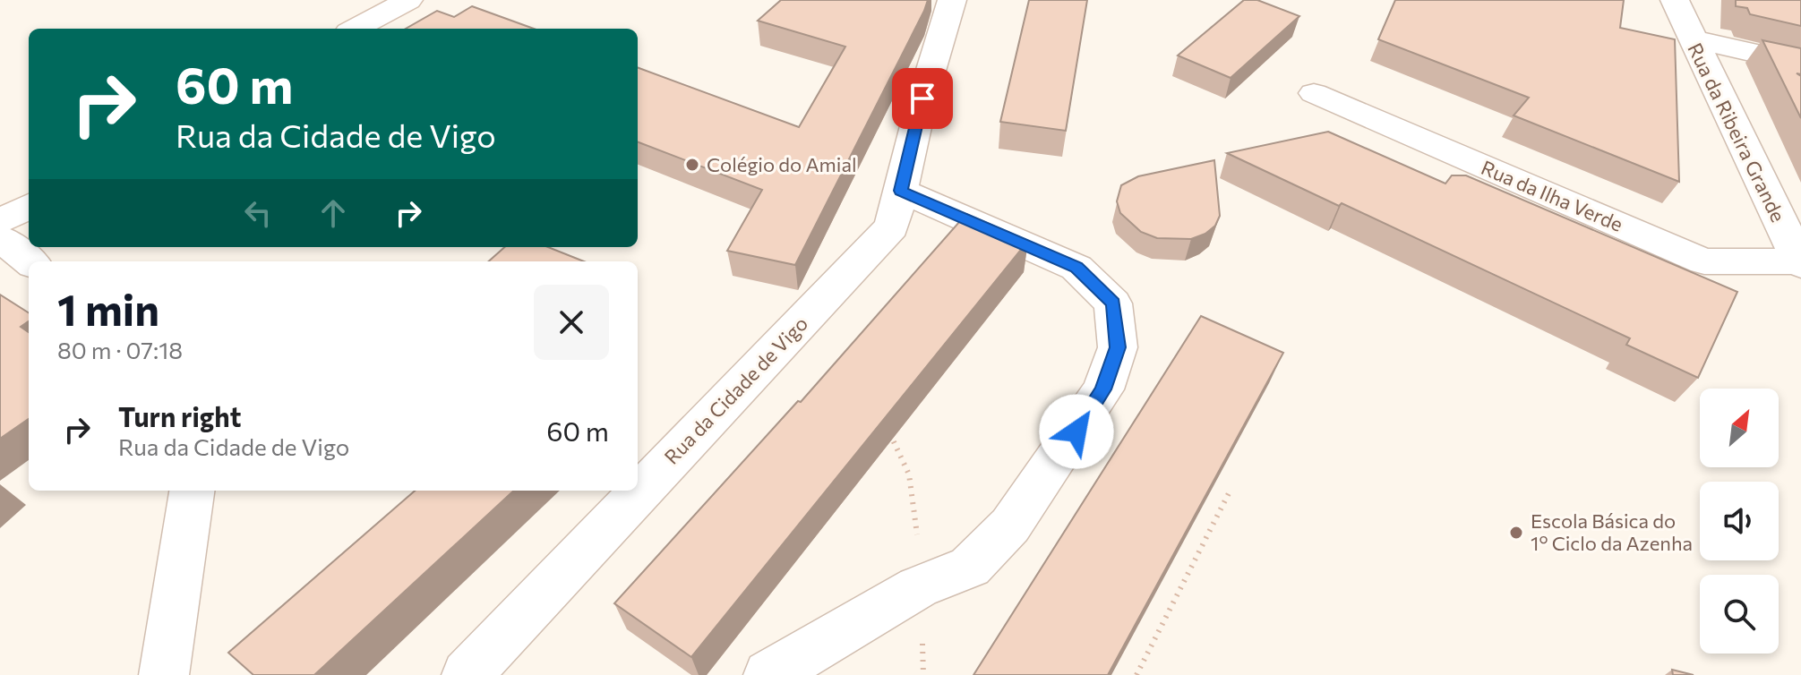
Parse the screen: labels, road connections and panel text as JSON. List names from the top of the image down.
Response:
{
  "streets": {
    "street": ["Rua da Ribeira Grande", "Rua da Ilha Verde", "Rua da Cidade de Vigo"]
  },
  "crossings": [
    ["Rua da Ribeira Grande", "Rua da Ilha Verde"]
  ],
  "places": ["Colégio do Amial", "Escola Básica do 1º Ciclo da Azenha"],
  "north": "top right",
  "page": {
    "turn": ["60 m", "Rua da Cidade de Vigo"],
    "heading": ["1 min", "80 m · 07:18"],
    "list": [
      {
        "name": "Turn right",
        "note": "Rua da Cidade de Vigo",
        "value": "60 m"
      }
    ]
  }
}
